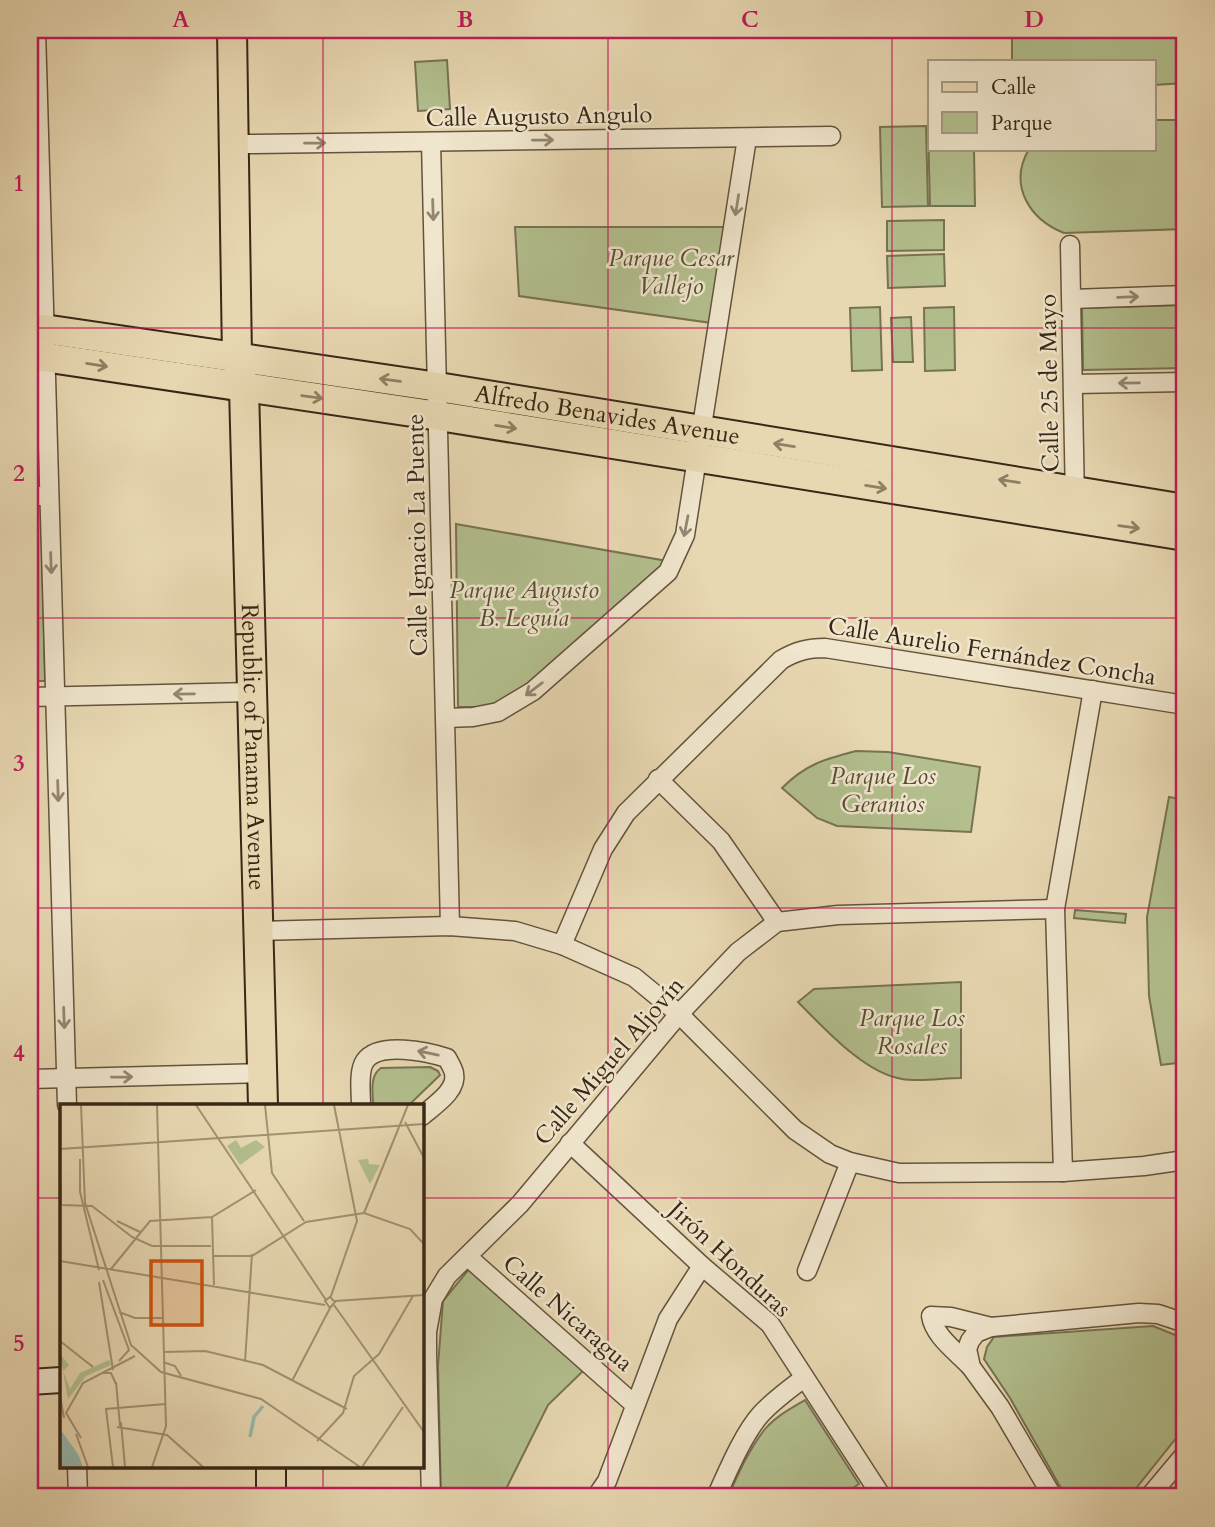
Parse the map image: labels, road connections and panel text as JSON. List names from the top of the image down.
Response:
{
  "streets": {
    "main road": ["Alfredo Benavides Avenue", "Republic of Panama Avenue"],
    "street": [
      "Calle Augusto Angulo",
      "Calle 25 de Mayo",
      "Calle Ignacio La Puente",
      "Calle Aurelio Fernández Concha",
      "Calle Miguel Aljovín",
      "Jirón Honduras",
      "Calle Nicaragua"
    ]
  },
  "crossings": [
    ["Calle Augusto Angulo", "Calle Ignacio La Puente"],
    ["Calle Augusto Angulo", "Republic of Panama Avenue"],
    ["Calle 25 de Mayo", "Alfredo Benavides Avenue"],
    ["Alfredo Benavides Avenue", "Calle Ignacio La Puente"],
    ["Alfredo Benavides Avenue", "Republic of Panama Avenue"],
    ["Calle Miguel Aljovín", "Jirón Honduras"],
    ["Calle Miguel Aljovín", "Calle Nicaragua"]
  ],
  "one_way": ["Calle Augusto Angulo"],
  "parks": [
    "Parque Cesar Vallejo",
    "Parque Augusto B. Leguía",
    "Parque Los Geranios",
    "Parque Los Rosales"
  ],
  "legend": ["Calle", "Parque"],
  "grid": {
    "columns": [
      "A",
      "B",
      "C",
      "D"
    ],
    "rows": [
      "1",
      "2",
      "3",
      "4",
      "5"
    ]
  }
}
